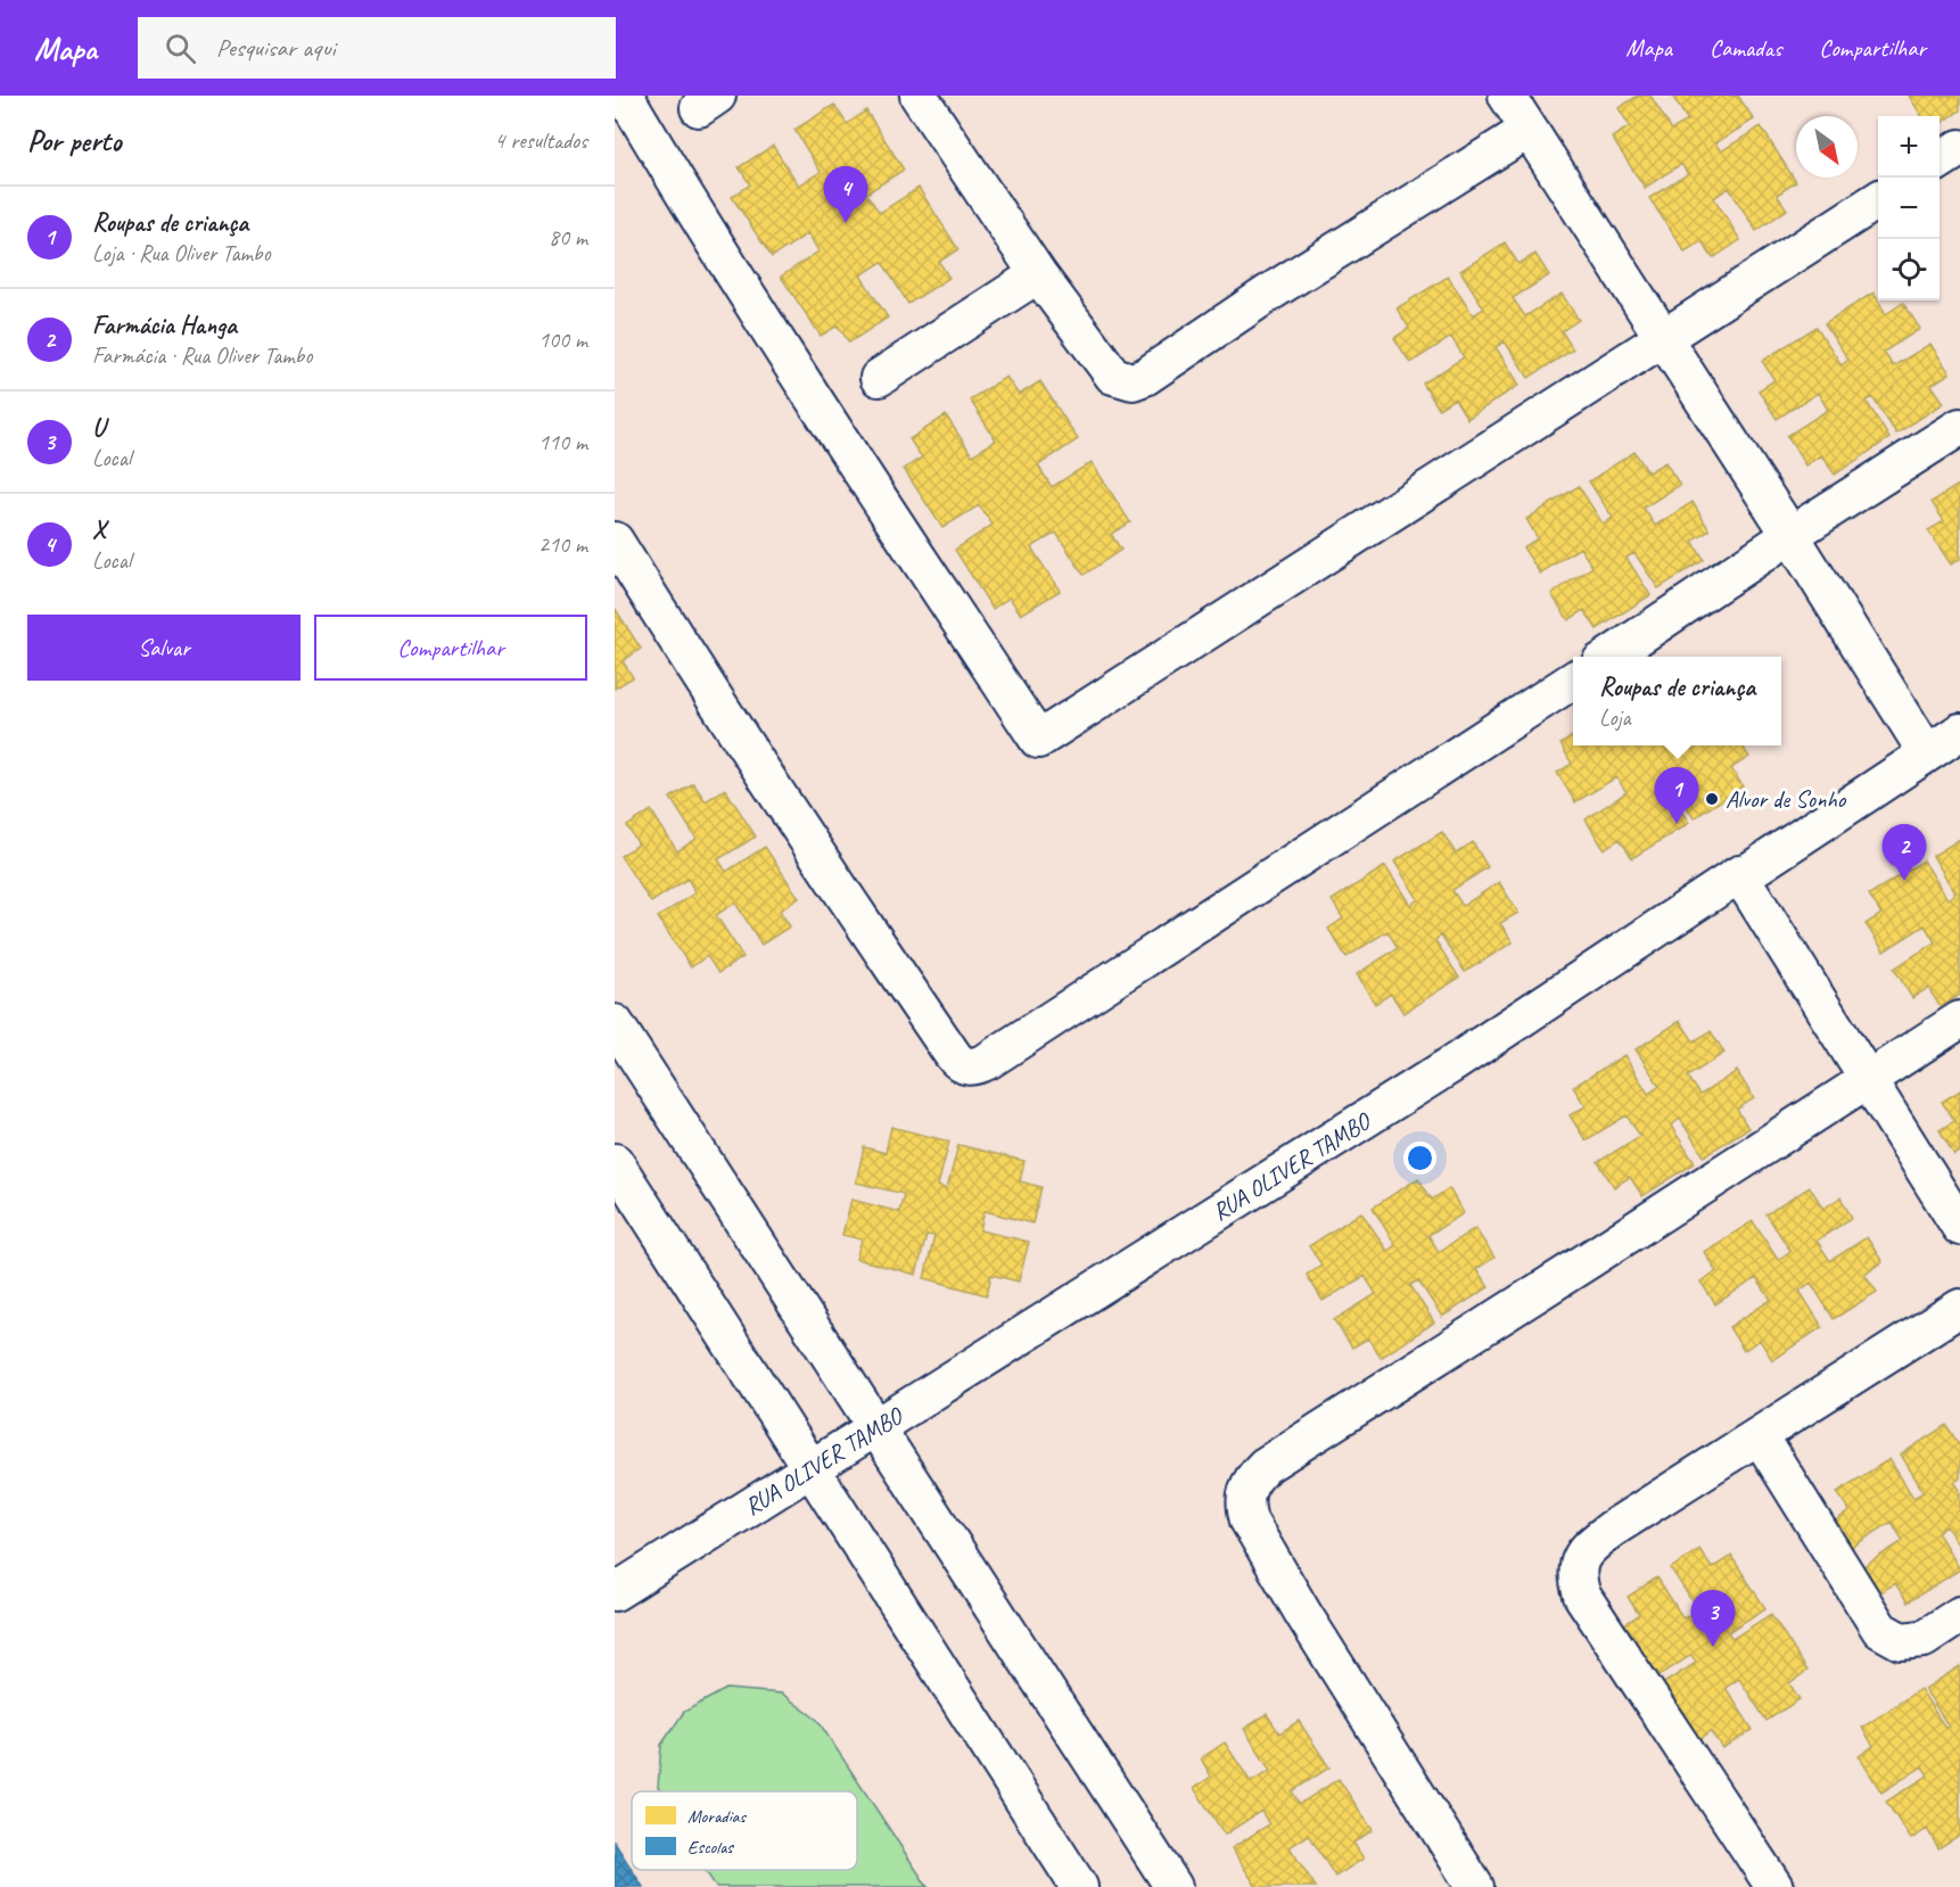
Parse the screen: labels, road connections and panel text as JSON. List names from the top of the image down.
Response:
{
  "streets": {
    "street": ["RUA OLIVER TAMBO"]
  },
  "places": ["Alvor de Sonho"],
  "legend": ["Moradias", "Escolas"],
  "north": "bottom right",
  "page": {
    "header": "Mapa",
    "search": "Pesquisar aqui",
    "nav": ["Mapa", "Camadas", "Compartilhar"],
    "heading": ["Por perto", "4 resultados"],
    "map_buttons": ["+", "−"],
    "pins": [
      "4",
      "1",
      "2",
      "3"
    ],
    "list": [
      {
        "mark": "1",
        "name": "Roupas de criança",
        "note": "Loja · Rua Oliver Tambo",
        "value": "80 m"
      },
      {
        "mark": "2",
        "name": "Farmácia Hanga",
        "note": "Farmácia · Rua Oliver Tambo",
        "value": "100 m"
      },
      {
        "mark": "3",
        "name": "U",
        "note": "Local",
        "value": "110 m"
      },
      {
        "mark": "4",
        "name": "X",
        "note": "Local",
        "value": "210 m"
      }
    ],
    "buttons": ["Salvar", "Compartilhar"],
    "popup": ["Roupas de criança", "Loja"]
  }
}
